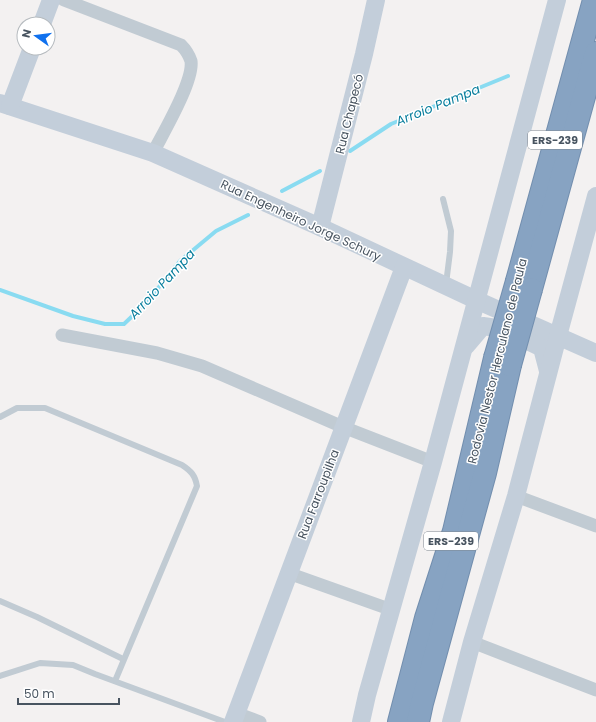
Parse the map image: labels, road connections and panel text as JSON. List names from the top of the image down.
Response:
{
  "streets": {
    "highway": ["ERS-239", "Rodovia Nestor Herculano de Paula"],
    "main road": ["Rua Chapecó", "Rua Engenheiro Jorge Schury", "Rua Farroupilha"]
  },
  "crossings": [
    ["Rua Chapecó", "Rua Engenheiro Jorge Schury"],
    ["Rua Engenheiro Jorge Schury", "Rua Farroupilha"]
  ],
  "water": ["Arroio Pampa"],
  "scale_bar": "50 m",
  "north": "left"
}
